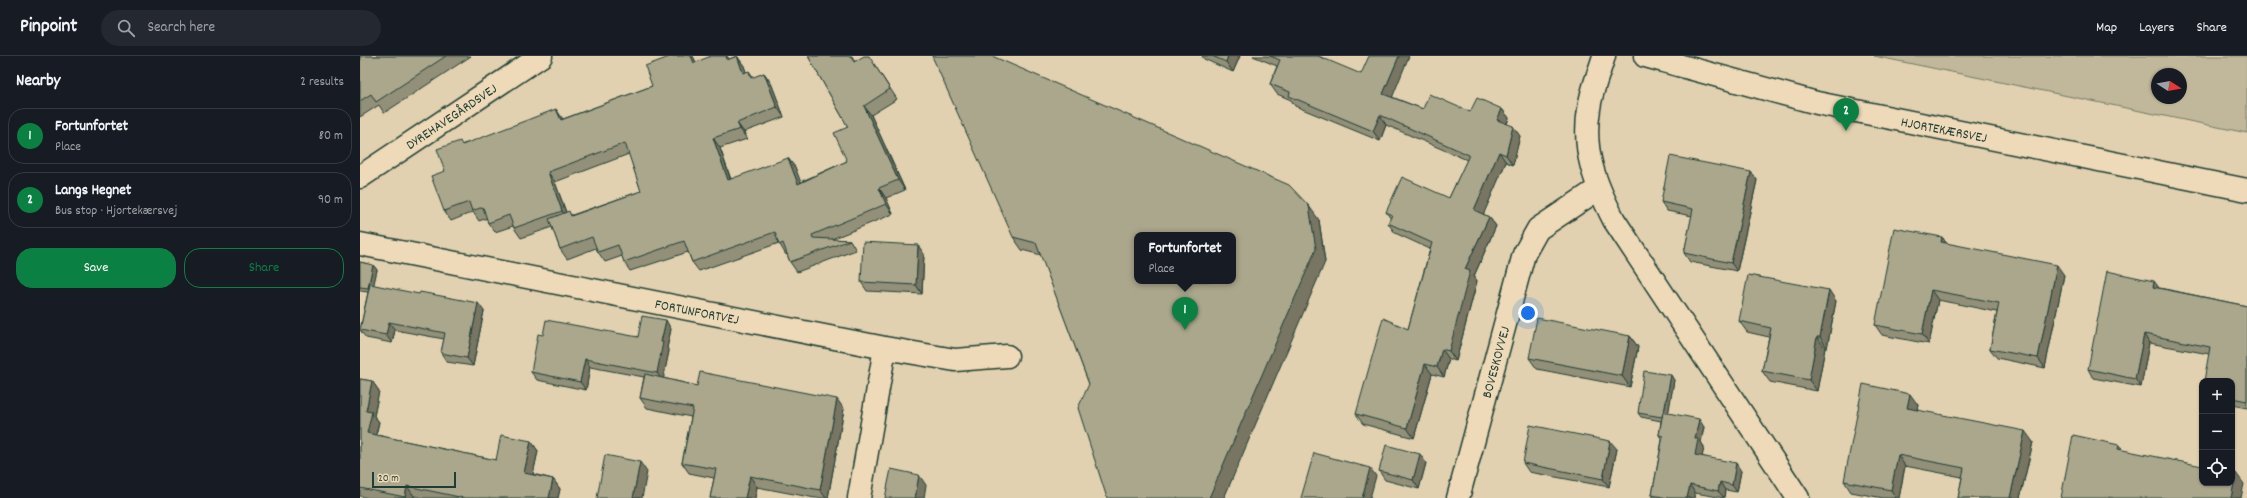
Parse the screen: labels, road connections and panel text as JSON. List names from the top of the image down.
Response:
{
  "streets": {
    "street": [
      "DYREHAVEGÅRDSVEJ",
      "HJORTEKÆRSVEJ",
      "FORTUNFORTVEJ",
      "BOVESKOVVEJ"
    ]
  },
  "scale_bar": "20 m",
  "north": "right",
  "page": {
    "header": "Pinpoint",
    "search": "Search here",
    "nav": ["Map", "Layers", "Share"],
    "heading": ["Nearby", "2 results"],
    "pins": ["2", "1"],
    "list": [
      {
        "mark": "1",
        "name": "Fortunfortet",
        "note": "Place",
        "value": "80 m"
      },
      {
        "mark": "2",
        "name": "Langs Hegnet",
        "note": "Bus stop · Hjortekærsvej",
        "value": "90 m"
      }
    ],
    "popup": ["Fortunfortet", "Place"],
    "buttons": ["Save", "Share"],
    "map_buttons": ["+", "−"],
    "scale": "20 m"
  }
}
